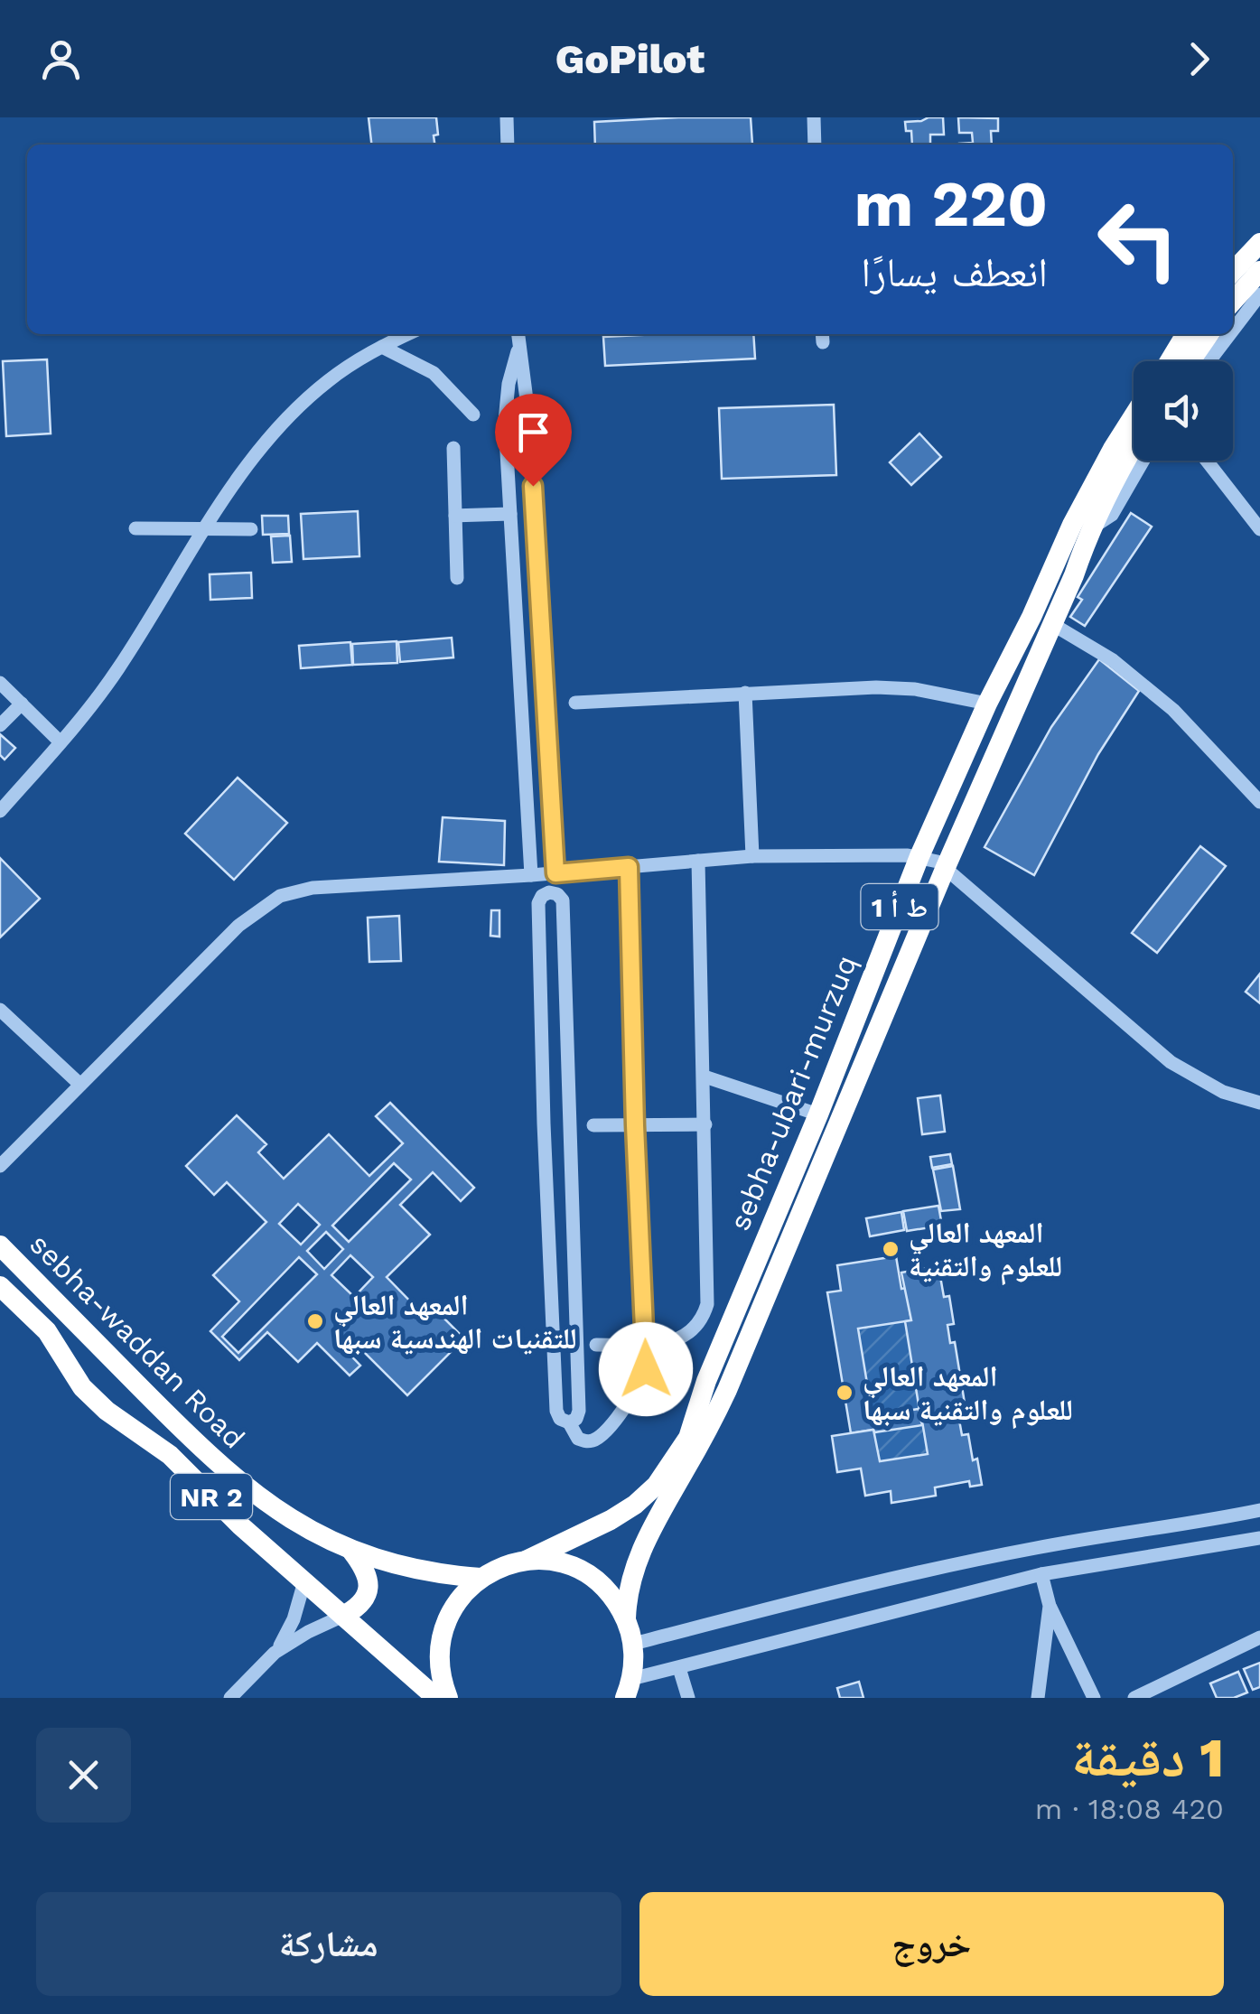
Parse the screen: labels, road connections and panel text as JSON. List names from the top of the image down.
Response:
{
  "streets": {
    "highway": [
      "ط أ 1",
      "sebha-ubari-murzuq",
      "sebha-waddan Road",
      "NR 2"
    ]
  },
  "crossings": [
    ["sebha-ubari-murzuq", "sebha-waddan Road"]
  ],
  "places": ["المعهد العالي للعلوم والتقنية", "المعهد العالي للتقنيات الهندسية سبها", "المعهد العالي للعلوم والتقنية سبها"],
  "page": {
    "header": "GoPilot",
    "turn": ["220 m", "انعطف يسارًا"],
    "heading": ["1 دقيقة", "420 m · 18:08"],
    "buttons": ["خروج", "مشاركة"]
  }
}
